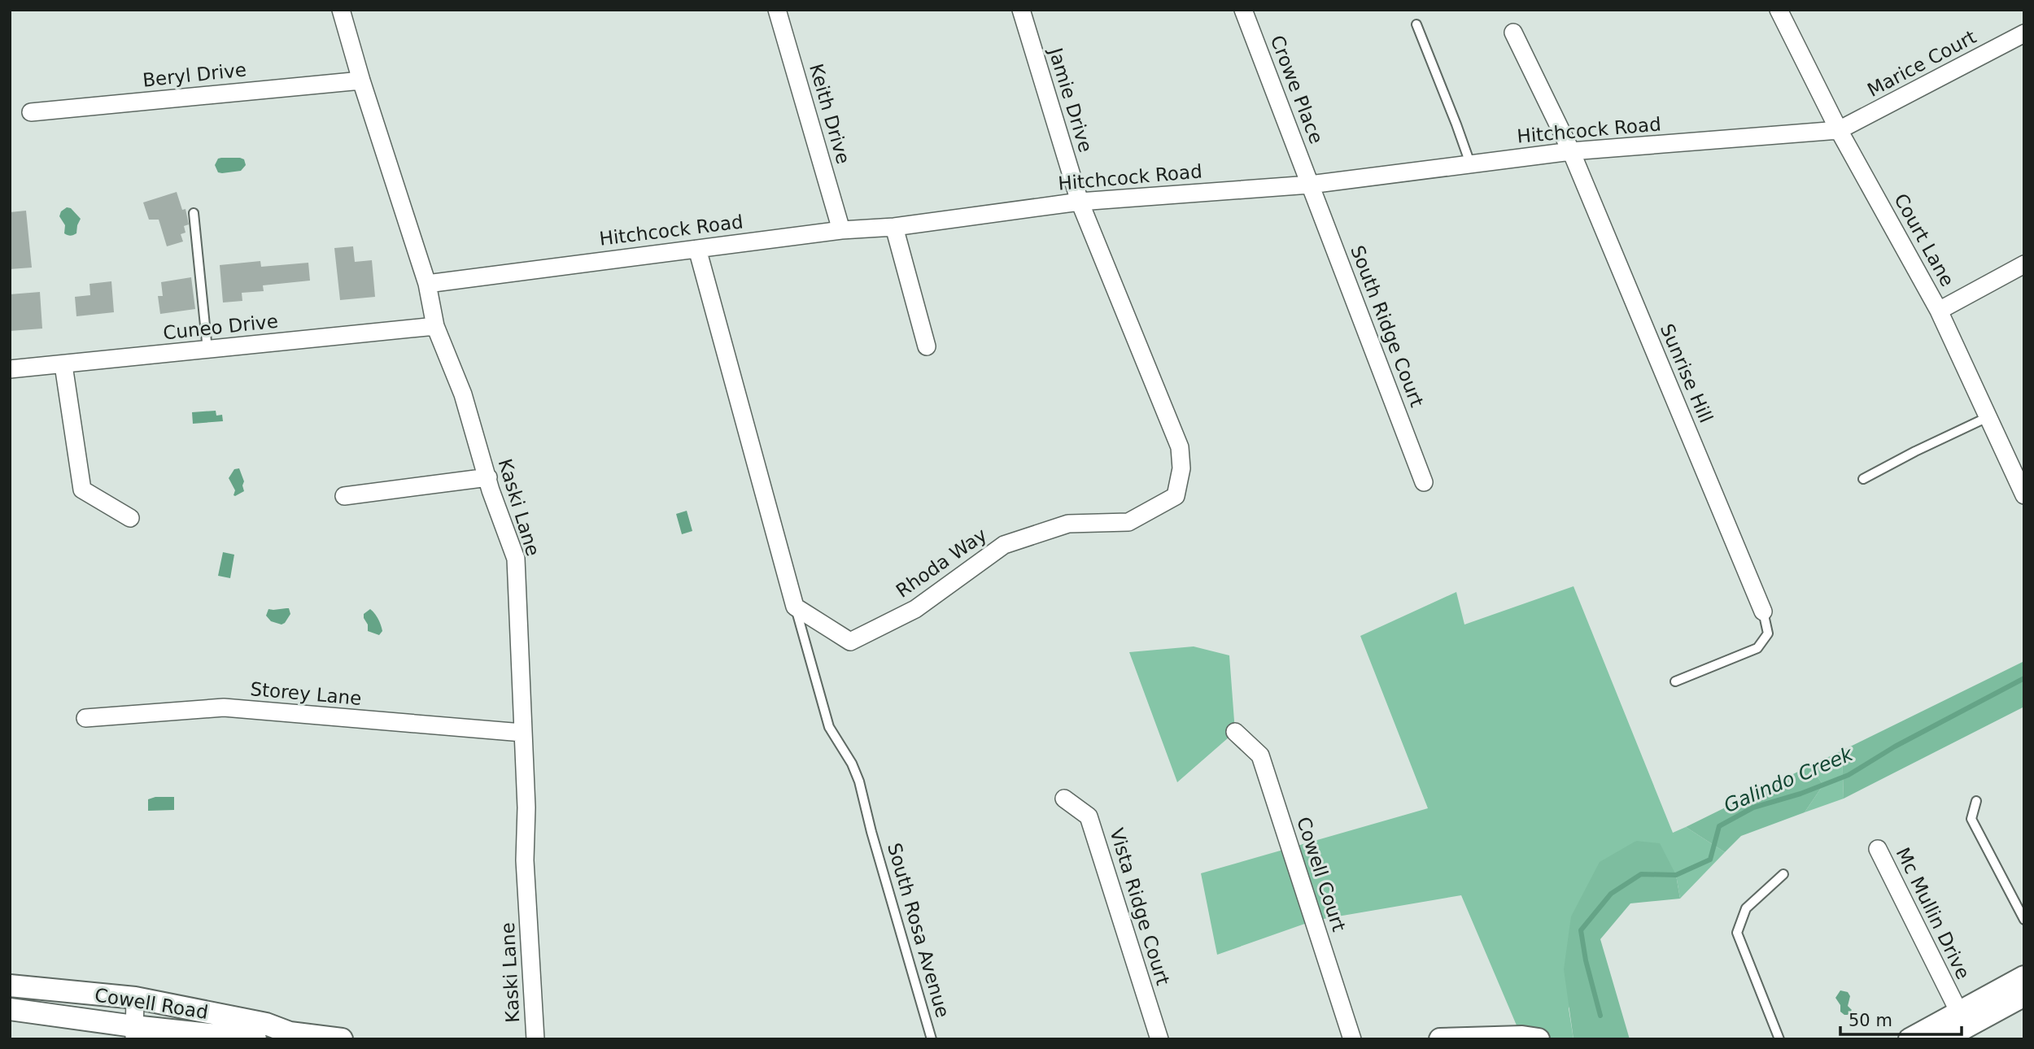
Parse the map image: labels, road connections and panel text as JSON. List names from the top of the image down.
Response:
{
  "streets": {
    "street": [
      "Marice Court",
      "Beryl Drive",
      "Crowe Place",
      "Jamie Drive",
      "Keith Drive",
      "Hitchcock Road",
      "Court Lane",
      "South Ridge Court",
      "Cuneo Drive",
      "Sunrise Hill",
      "Kaski Lane",
      "Rhoda Way",
      "Storey Lane",
      "Cowell Court",
      "Vista Ridge Court",
      "Mc Mullin Drive",
      "Cowell Road"
    ],
    "lane": ["South Rosa Avenue"]
  },
  "crossings": [
    ["Marice Court", "Hitchcock Road"],
    ["Marice Court", "Court Lane"],
    ["Beryl Drive", "Kaski Lane"],
    ["Crowe Place", "Hitchcock Road"],
    ["Crowe Place", "South Ridge Court"],
    ["Jamie Drive", "Hitchcock Road"],
    ["Jamie Drive", "Rhoda Way"],
    ["Keith Drive", "Hitchcock Road"],
    ["Hitchcock Road", "Court Lane"],
    ["Hitchcock Road", "South Ridge Court"],
    ["Hitchcock Road", "Sunrise Hill"],
    ["Hitchcock Road", "Kaski Lane"],
    ["Hitchcock Road", "Rhoda Way"],
    ["Cuneo Drive", "Kaski Lane"],
    ["Kaski Lane", "Storey Lane"],
    ["Rhoda Way", "South Rosa Avenue"]
  ],
  "water": ["Galindo Creek"],
  "scale_bar": "50 m"
}
